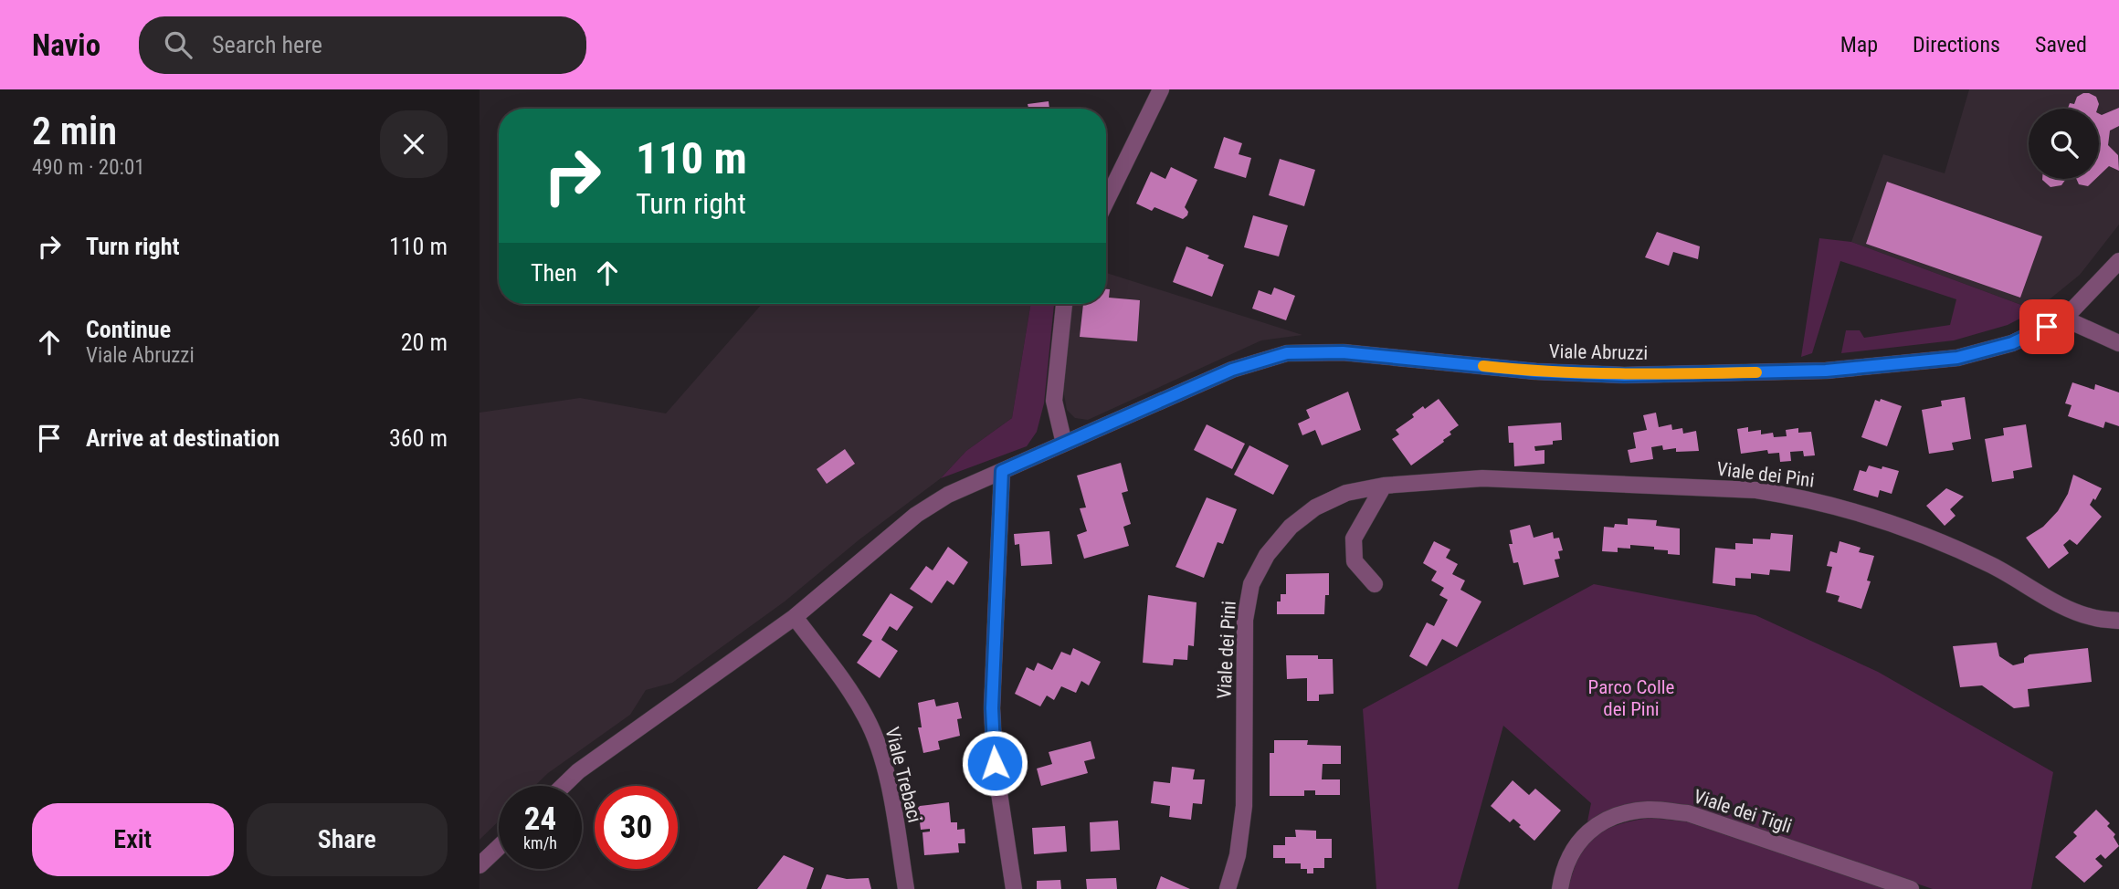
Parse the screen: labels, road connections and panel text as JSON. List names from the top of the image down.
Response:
{
  "streets": {
    "street": [
      "Viale Abruzzi",
      "Viale dei Pini",
      "Viale Trebaci",
      "Viale dei Tigli"
    ]
  },
  "crossings": [
    ["Viale Abruzzi", "Viale Trebaci"]
  ],
  "parks": ["Parco Colle dei Pini"],
  "page": {
    "header": "Navio",
    "search": "Search here",
    "nav": ["Map", "Directions", "Saved"],
    "heading": ["2 min", "490 m · 20:01"],
    "turn": ["110 m", "Turn right"],
    "list": [
      {
        "name": "Turn right",
        "value": "110 m"
      },
      {
        "name": "Continue",
        "note": "Viale Abruzzi",
        "value": "20 m"
      },
      {
        "name": "Arrive at destination",
        "value": "360 m"
      }
    ],
    "then": "Then",
    "speed": "24 km/h",
    "limit": "30",
    "buttons": ["Exit", "Share"]
  }
}
